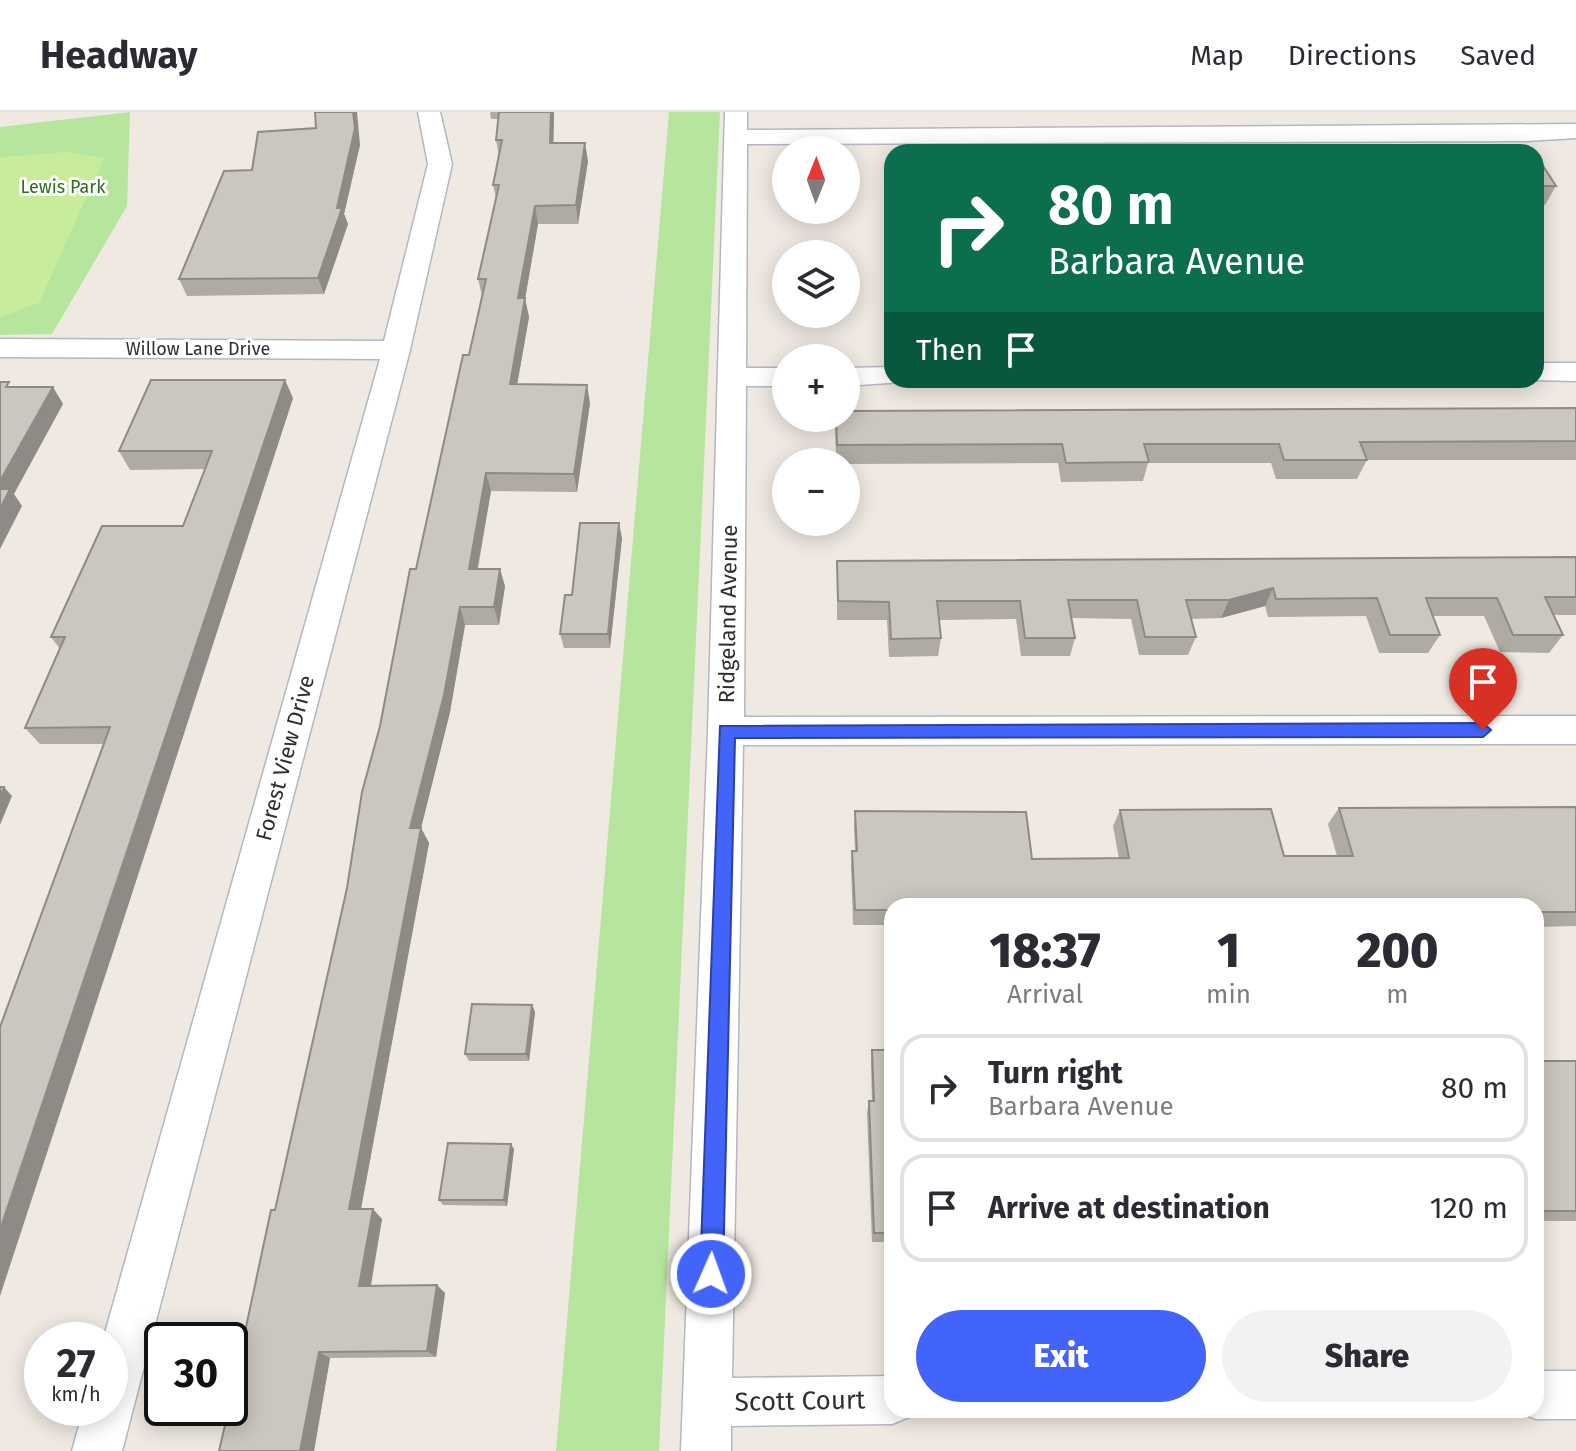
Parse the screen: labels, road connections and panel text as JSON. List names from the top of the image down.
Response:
{
  "streets": {
    "street": [
      "Willow Lane Drive",
      "Ridgeland Avenue",
      "Forest View Drive",
      "Scott Court"
    ]
  },
  "crossings": [
    ["Willow Lane Drive", "Forest View Drive"],
    ["Ridgeland Avenue", "Scott Court"]
  ],
  "parks": ["Lewis Park"],
  "north": "top",
  "page": {
    "header": "Headway",
    "nav": ["Map", "Directions", "Saved"],
    "map_buttons": ["+", "−"],
    "turn": ["80 m", "Barbara Avenue"],
    "then": "Then",
    "eta": [
      "18:37",
      "Arrival",
      "1",
      "min",
      "200",
      "m"
    ],
    "list": [
      {
        "name": "Turn right",
        "note": "Barbara Avenue",
        "value": "80 m"
      },
      {
        "name": "Arrive at destination",
        "value": "120 m"
      }
    ],
    "buttons": ["Exit", "Share"],
    "speed": "27 km/h",
    "limit": "30"
  }
}
